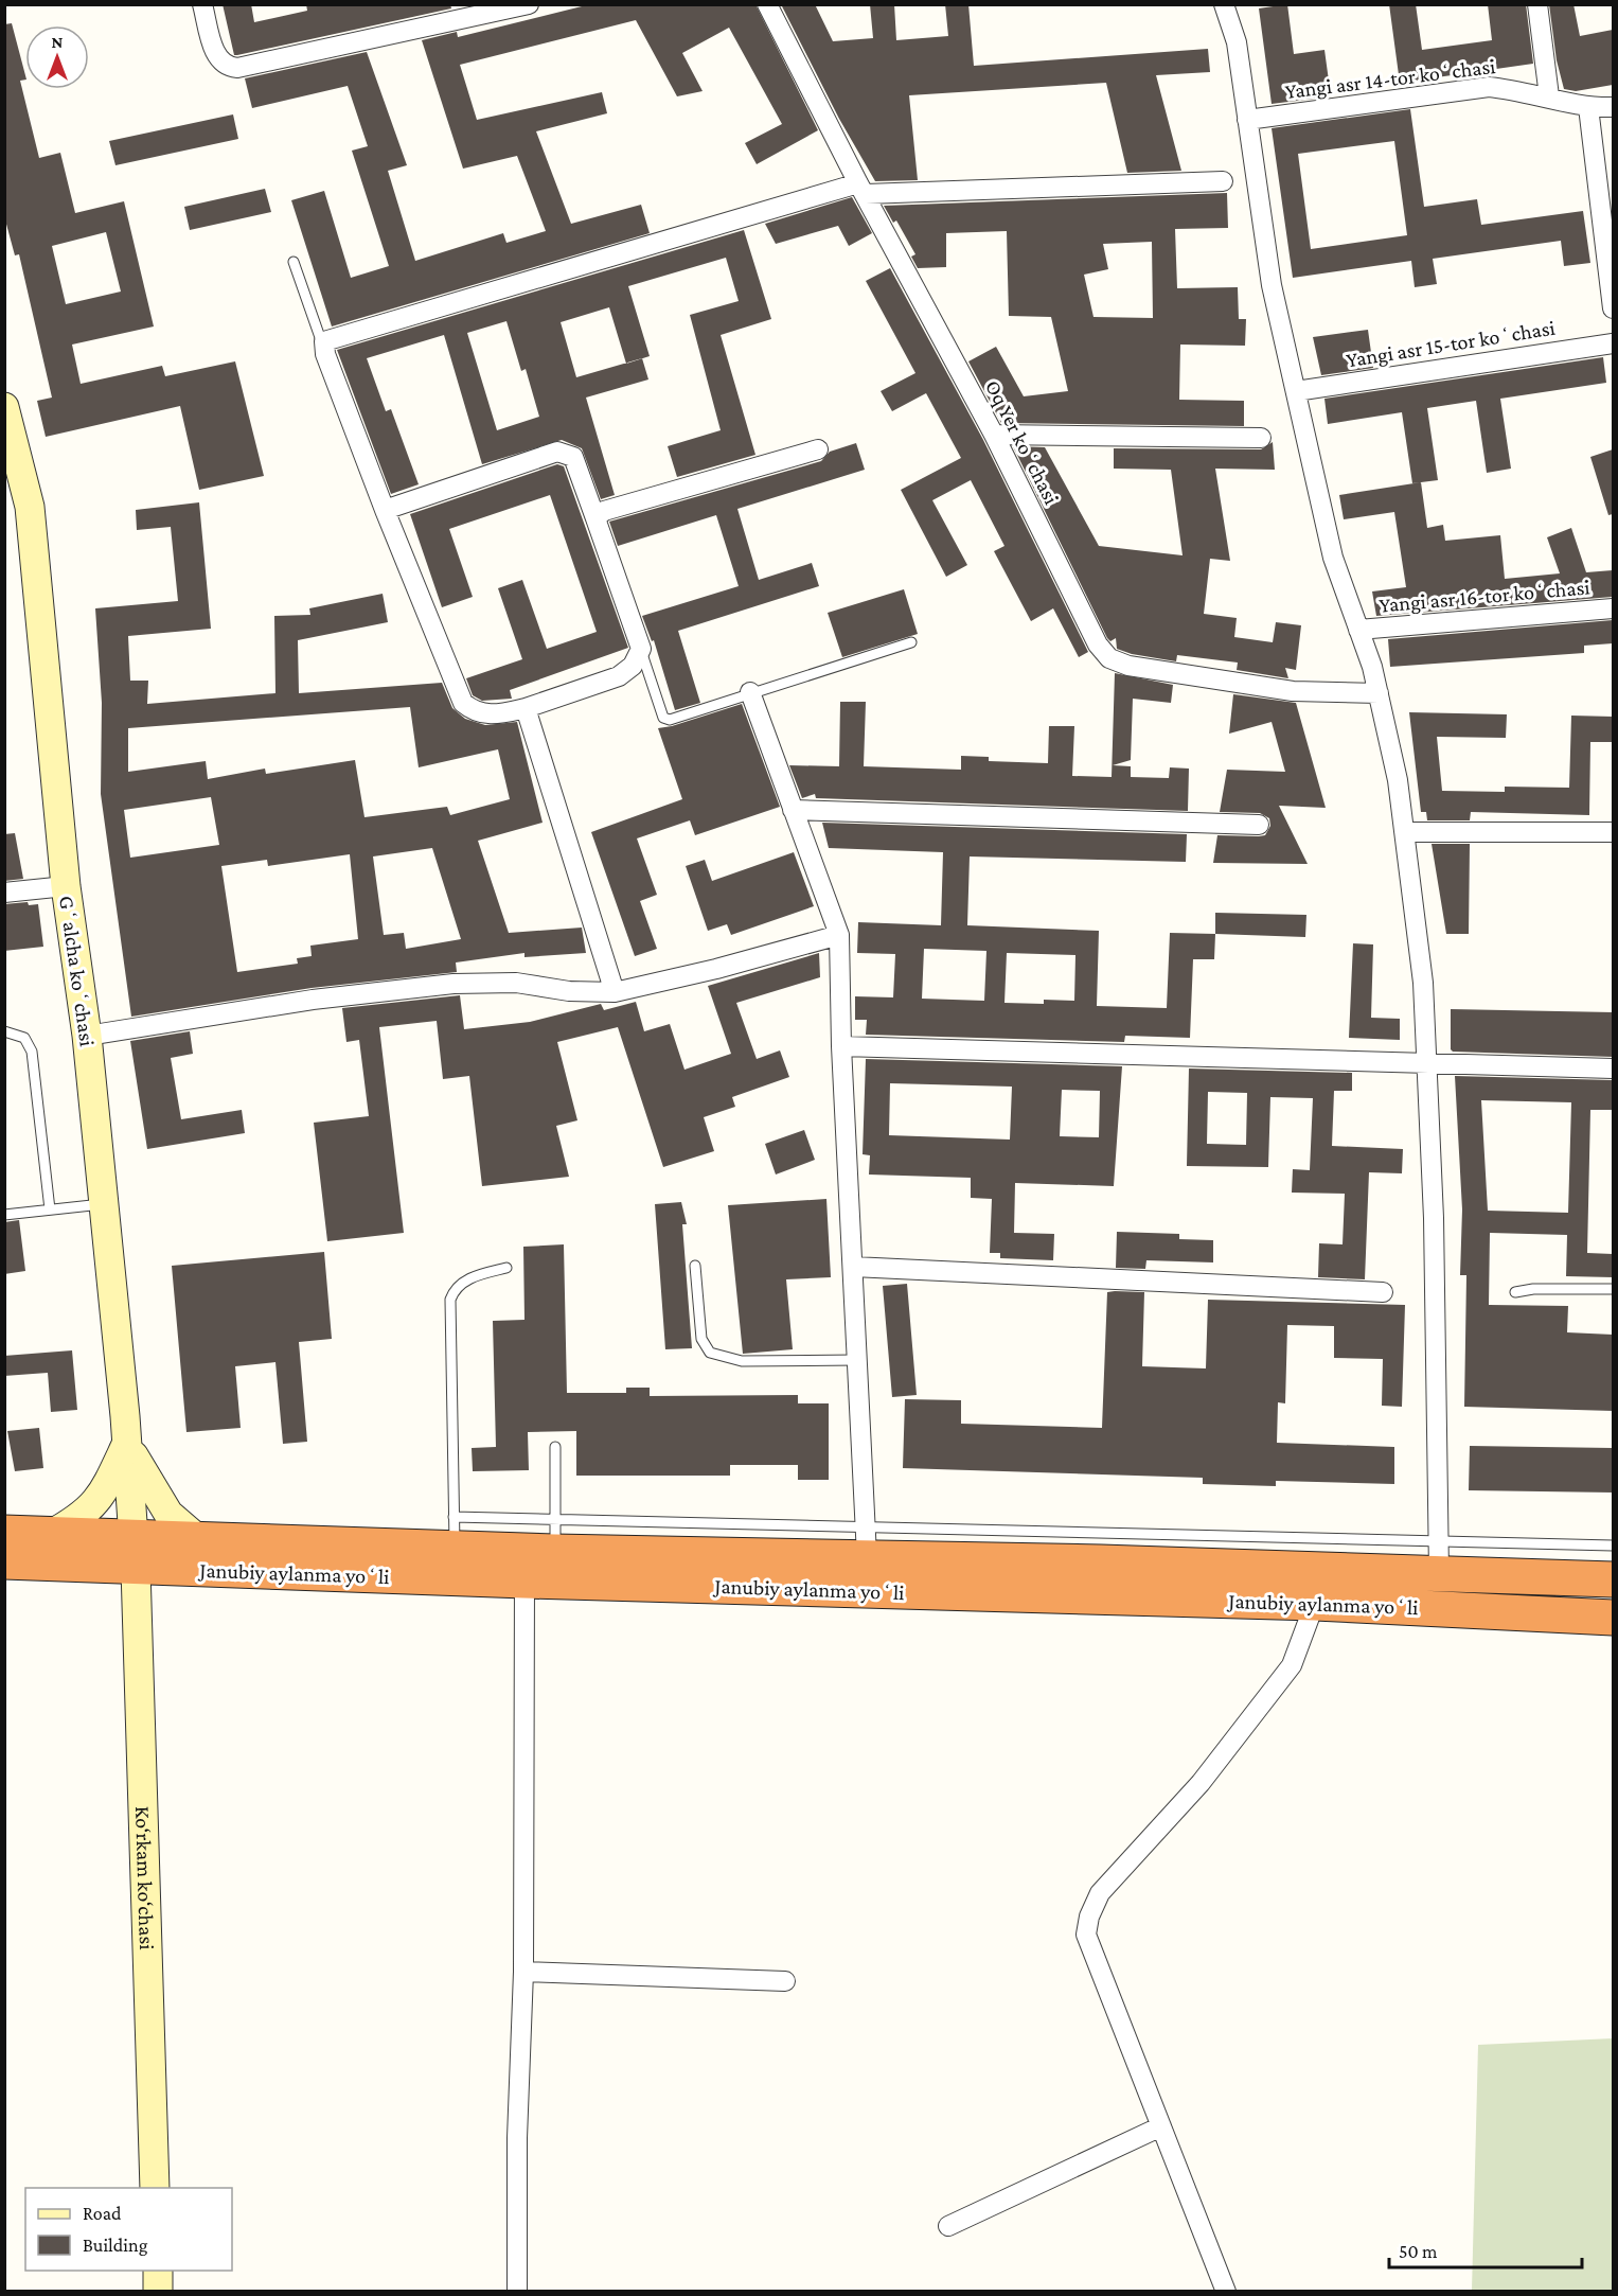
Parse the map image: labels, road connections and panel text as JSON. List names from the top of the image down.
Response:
{
  "streets": {
    "highway": ["Janubiy aylanma yoʻli"],
    "street": [
      "Yangi asr 14-tor koʻchasi",
      "Yangi asr 15-tor koʻchasi",
      "Oq Yer koʻchasi",
      "Yangi asr 16-tor koʻchasi",
      "Gʻalcha koʻchasi",
      "Ko‘rkam ko‘chasi"
    ]
  },
  "crossings": [
    ["Gʻalcha koʻchasi", "Janubiy aylanma yoʻli"],
    ["Gʻalcha koʻchasi", "Ko‘rkam ko‘chasi"],
    ["Janubiy aylanma yoʻli", "Ko‘rkam ko‘chasi"]
  ],
  "legend": ["Road", "Building"],
  "scale_bar": "50 m",
  "north": "top"
}
